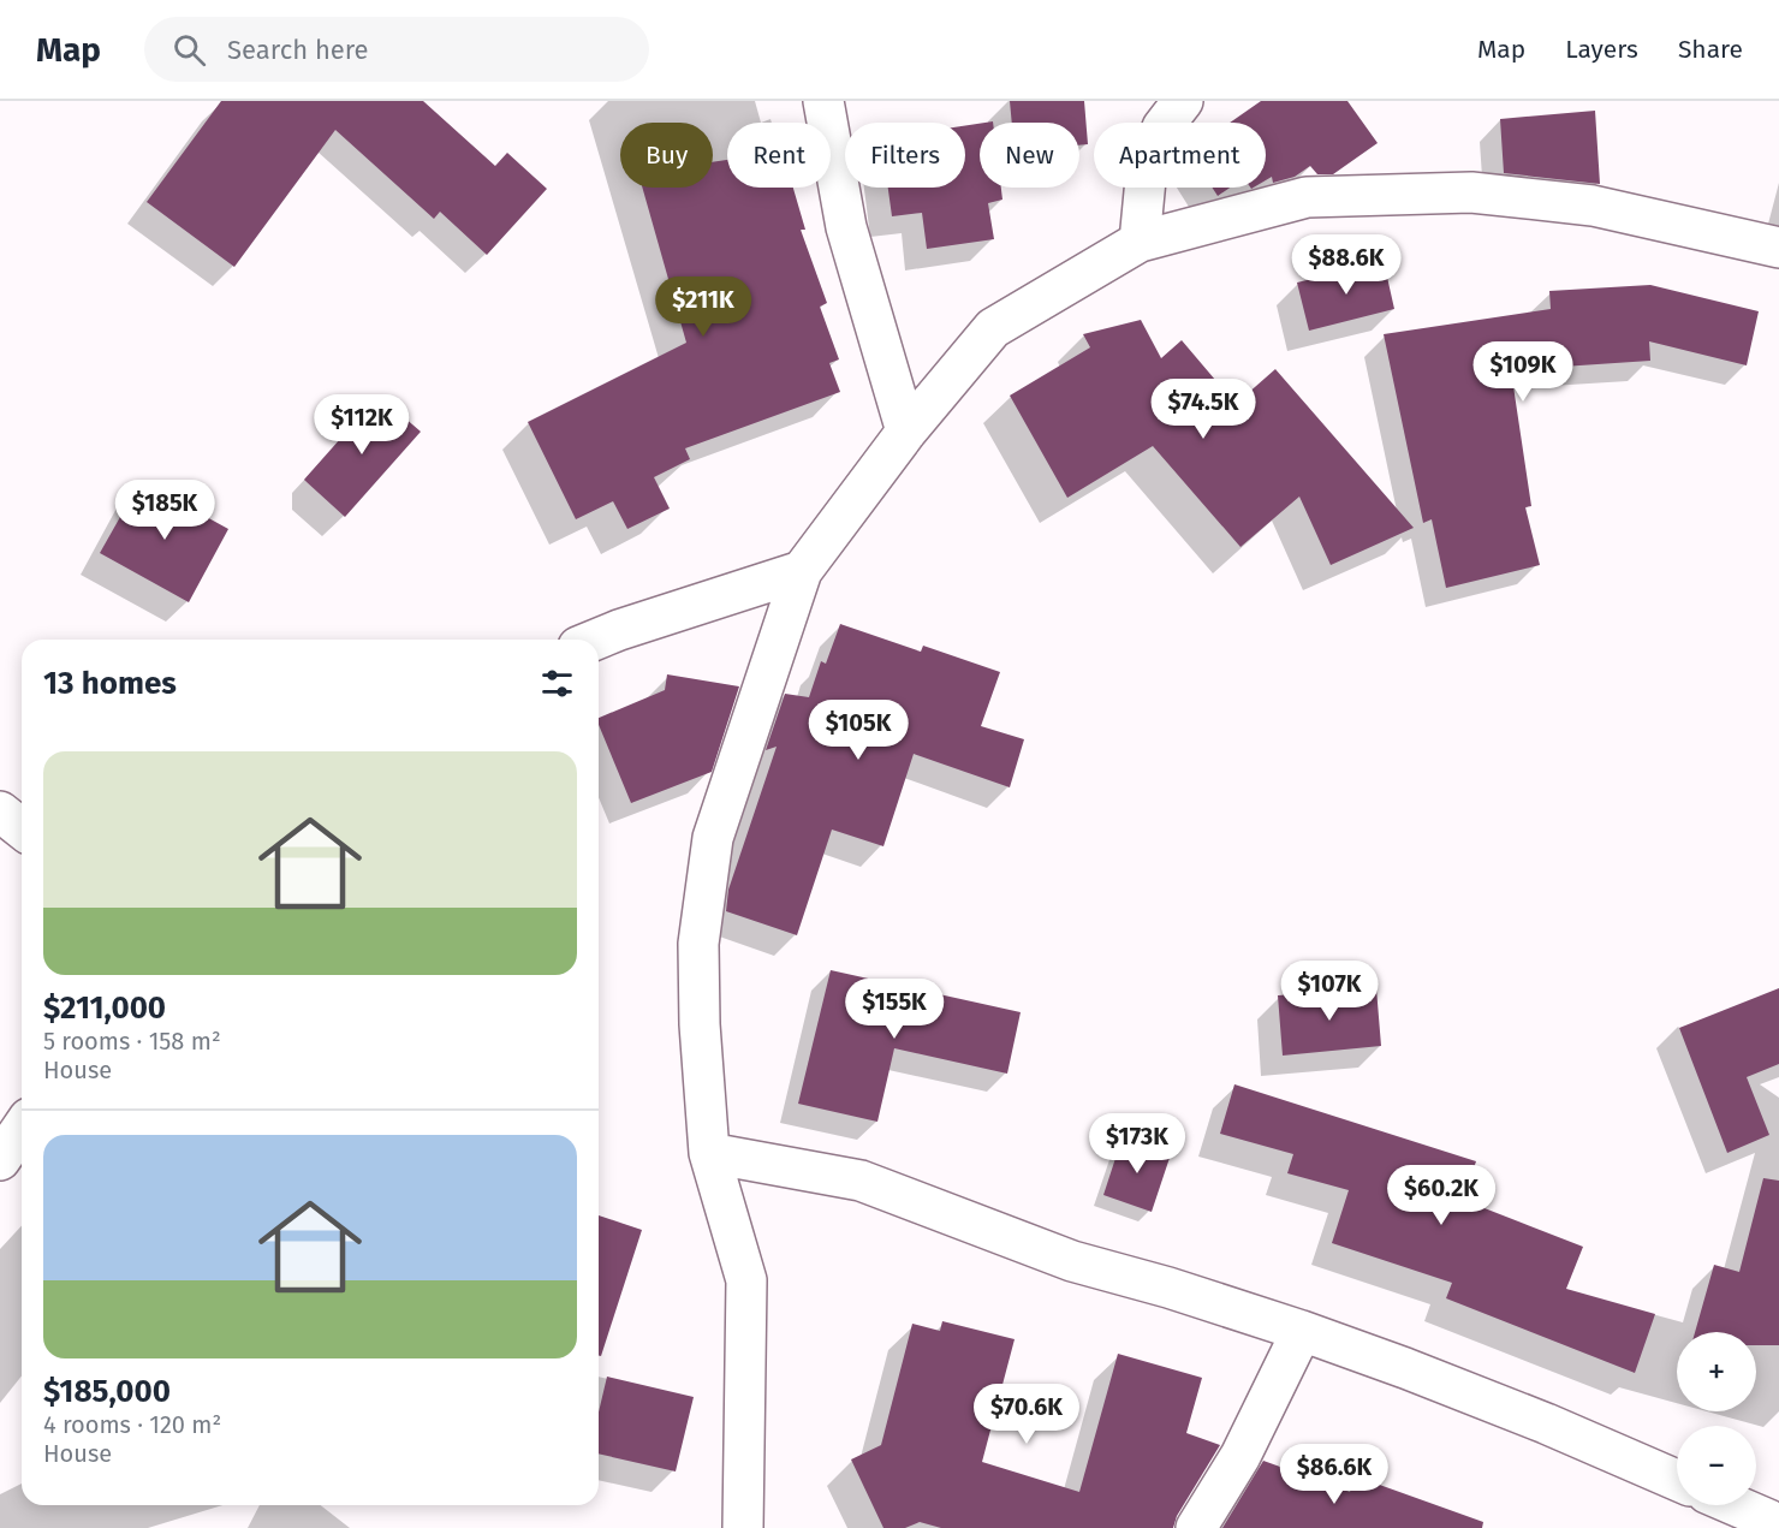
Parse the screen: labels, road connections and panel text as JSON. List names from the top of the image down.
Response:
{
  "page": {
    "header": "Map",
    "search": "Search here",
    "nav": ["Map", "Layers", "Share"],
    "chip": [
      "Buy",
      "Rent",
      "Filters",
      "New",
      "Apartment"
    ],
    "price": [
      "$88.6K",
      "$211K",
      "$109K",
      "$74.5K",
      "$112K",
      "$185K",
      "$105K",
      "$107K",
      "$155K",
      "$173K",
      "$60.2K",
      "$70.6K",
      "$86.6K"
    ],
    "heading": "13 homes",
    "list": [
      {
        "name": "$211,000",
        "note": "5 rooms · 158 m² · House"
      },
      {
        "name": "$185,000",
        "note": "4 rooms · 120 m² · House"
      }
    ],
    "map_buttons": ["+", "−"]
  }
}
